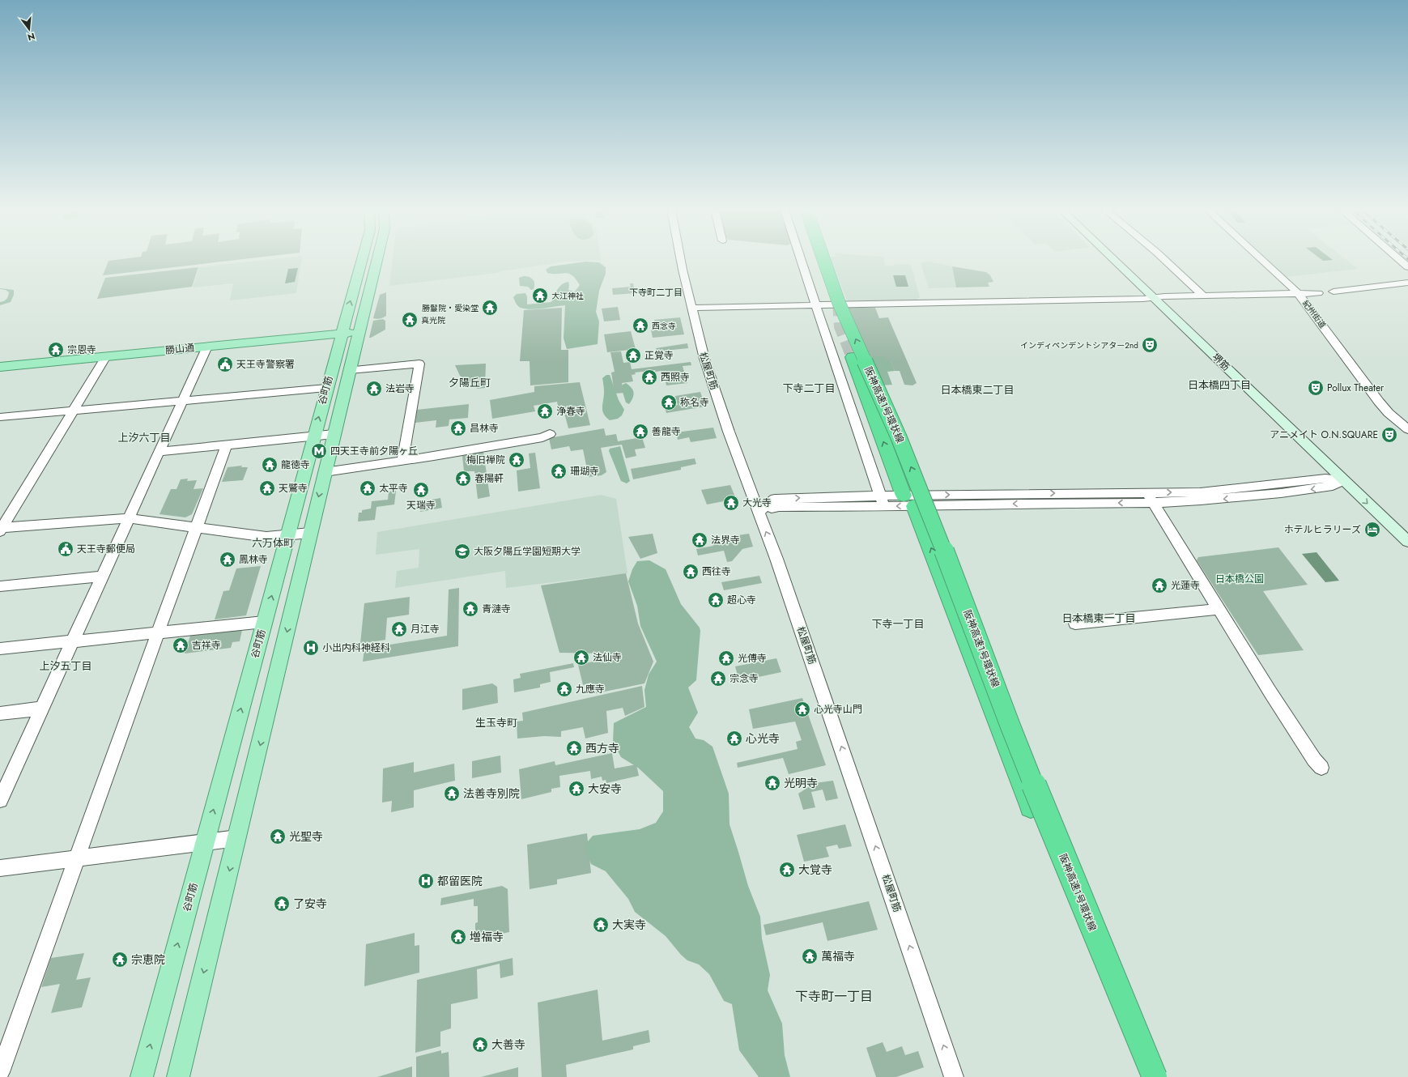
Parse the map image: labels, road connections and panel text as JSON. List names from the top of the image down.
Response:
{
  "streets": {
    "highway": ["阪神高速1号環状線"],
    "main road": ["勝山通", "堺筋", "谷町筋"],
    "street": ["紀州街道", "松屋町筋"]
  },
  "crossings": [
    ["勝山通", "谷町筋"]
  ],
  "one_way": ["松屋町筋"],
  "districts": [
    "下寺町二丁目",
    "夕陽丘町",
    "日本橋四丁目",
    "下寺二丁目",
    "日本橋東二丁目",
    "上汐六丁目",
    "六万体町",
    "日本橋東一丁目",
    "下寺一丁目",
    "上汐五丁目",
    "生玉寺町",
    "下寺町一丁目"
  ],
  "parks": ["日本橋公園"],
  "places": {
    "temple": [
      "大江神社",
      "勝鬘院・愛染堂",
      "真光院",
      "西念寺",
      "宗恩寺",
      "正覚寺",
      "西照寺",
      "法岩寺",
      "称名寺",
      "浄春寺",
      "昌林寺",
      "善龍寺",
      "梅旧禅院",
      "龍徳寺",
      "珊瑚寺",
      "春陽軒",
      "天鷲寺",
      "太平寺",
      "天瑞寺",
      "大光寺",
      "法界寺",
      "鳳林寺",
      "西往寺",
      "光蓮寺",
      "超心寺",
      "青漣寺",
      "月江寺",
      "吉祥寺",
      "法仙寺",
      "光傅寺",
      "宗念寺",
      "九應寺",
      "心光寺山門",
      "心光寺",
      "西方寺",
      "光明寺",
      "大安寺",
      "法善寺別院",
      "光聖寺",
      "大覚寺",
      "了安寺",
      "大実寺",
      "増福寺",
      "萬福寺",
      "宗恵院",
      "大善寺"
    ],
    "theatre": ["インディペンデントシアター2nd", "Pollux Theater", "アニメイト O.N.SQUARE"],
    "public building": ["天王寺警察署", "天王寺郵便局"],
    "metro station": ["四天王寺前夕陽ヶ丘"],
    "hotel": ["ホテルヒラリーズ"],
    "school or university": ["大阪夕陽丘学園短期大学"],
    "hospital": ["小出内科神経科", "都留医院"]
  },
  "north": "bottom"
}
